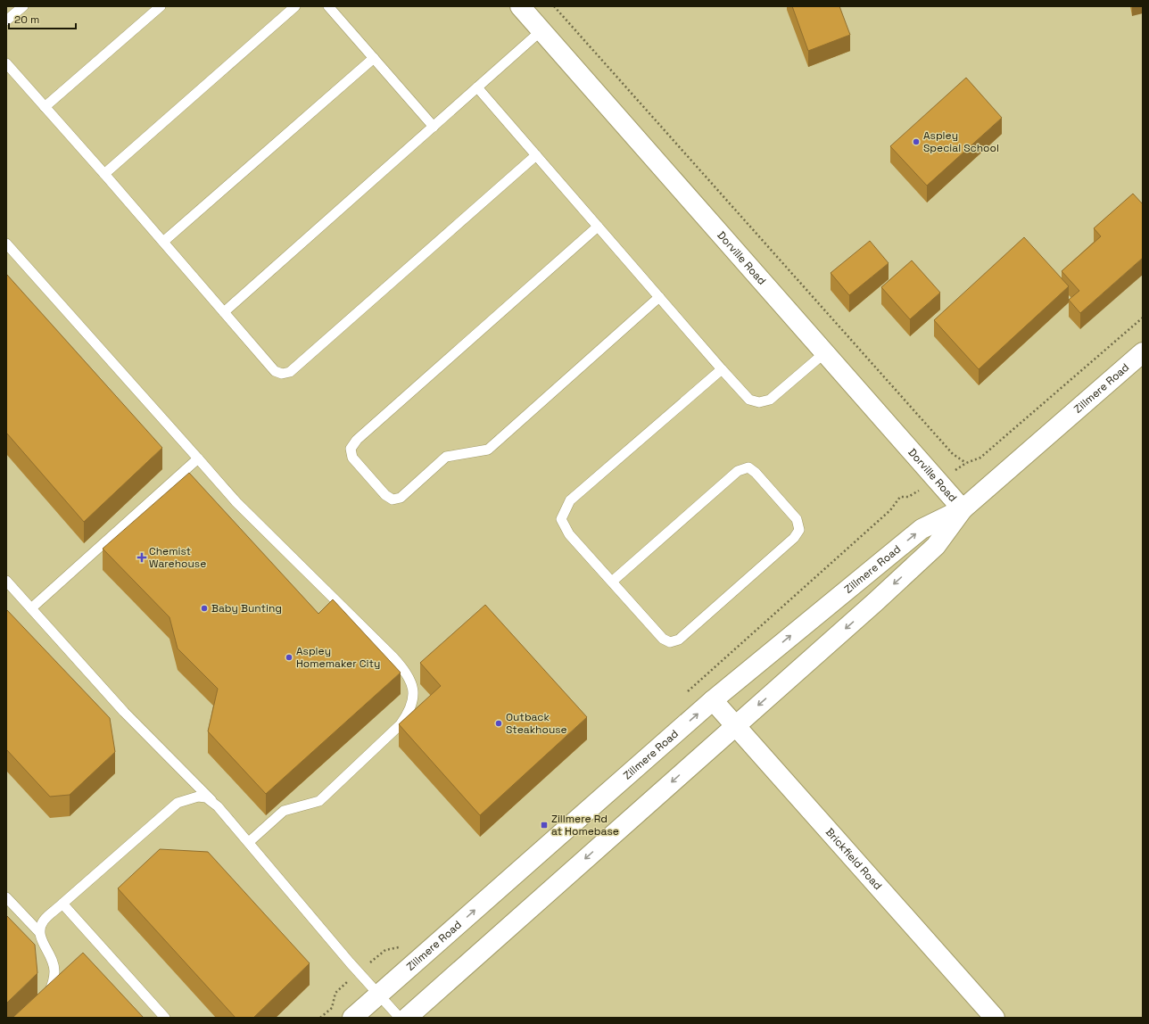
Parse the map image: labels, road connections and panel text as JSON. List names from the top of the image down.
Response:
{
  "streets": {
    "main road": ["Dorville Road", "Zillmere Road", "Brickfield Road"]
  },
  "crossings": [
    ["Dorville Road", "Zillmere Road"],
    ["Zillmere Road", "Brickfield Road"]
  ],
  "places": {
    "other": [
      "Aspley Special School",
      "Baby Bunting",
      "Aspley Homemaker City",
      "Outback Steakhouse"
    ],
    "health": ["Chemist Warehouse"],
    "transit": ["Zillmere Rd at Homebase"]
  },
  "scale_bar": "20 m"
}
